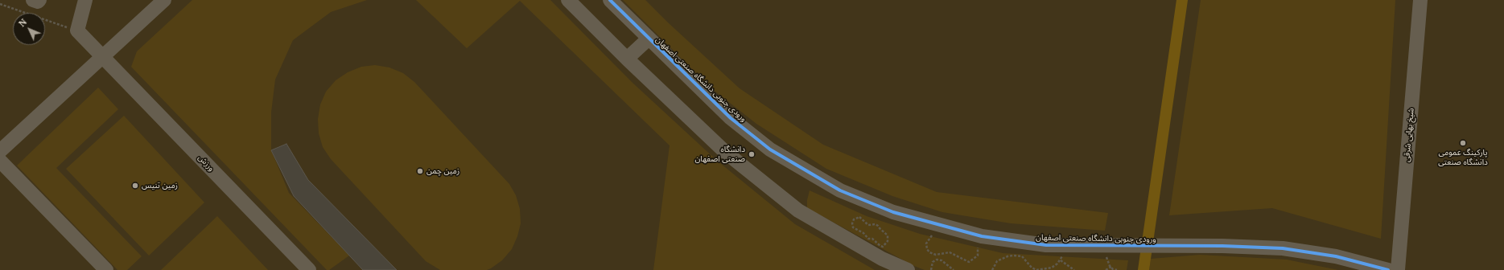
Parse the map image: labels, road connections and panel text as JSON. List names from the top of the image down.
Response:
{
  "streets": {
    "street": ["ورودی جنوبی دانشگاه صنعتی اصفهان", "شیخ بهایی شرقی", "ورزش"]
  },
  "places": [
    "پارکینگ عمومی دانشگاه صنعتی",
    "دانشگاه صنعتی اصفهان",
    "زمین چمن",
    "زمین تنیس"
  ],
  "north": "top left"
}
